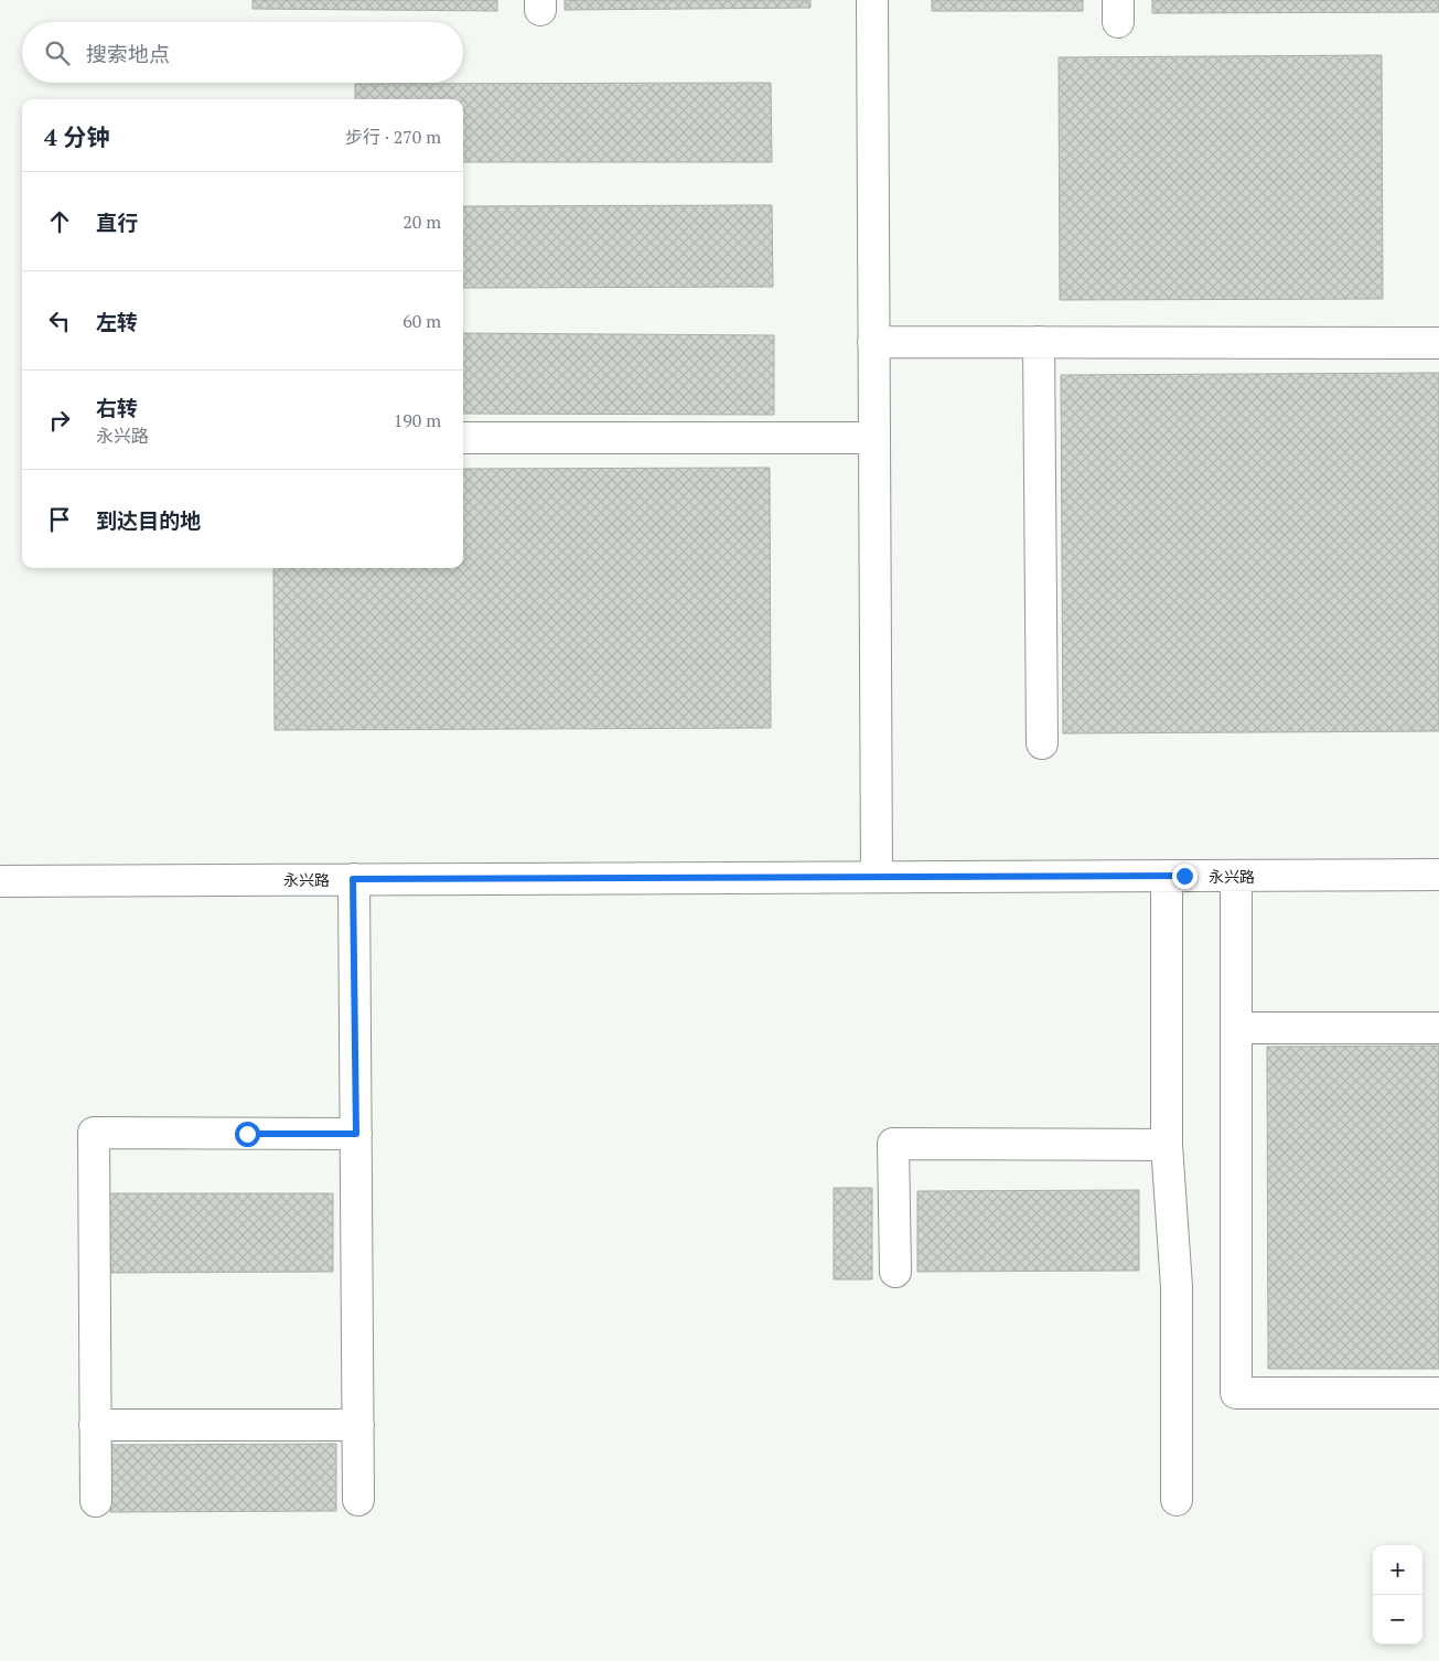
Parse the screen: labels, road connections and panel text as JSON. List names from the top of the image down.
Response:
{
  "streets": {
    "street": ["永兴路"]
  },
  "page": {
    "search": "搜索地点",
    "heading": ["4 分钟", "步行 · 270 m"],
    "list": [
      ["直行", "20 m"],
      ["左转", "60 m"],
      ["右转", "永兴路", "190 m"],
      "到达目的地"
    ],
    "map_buttons": ["+", "−"]
  }
}
